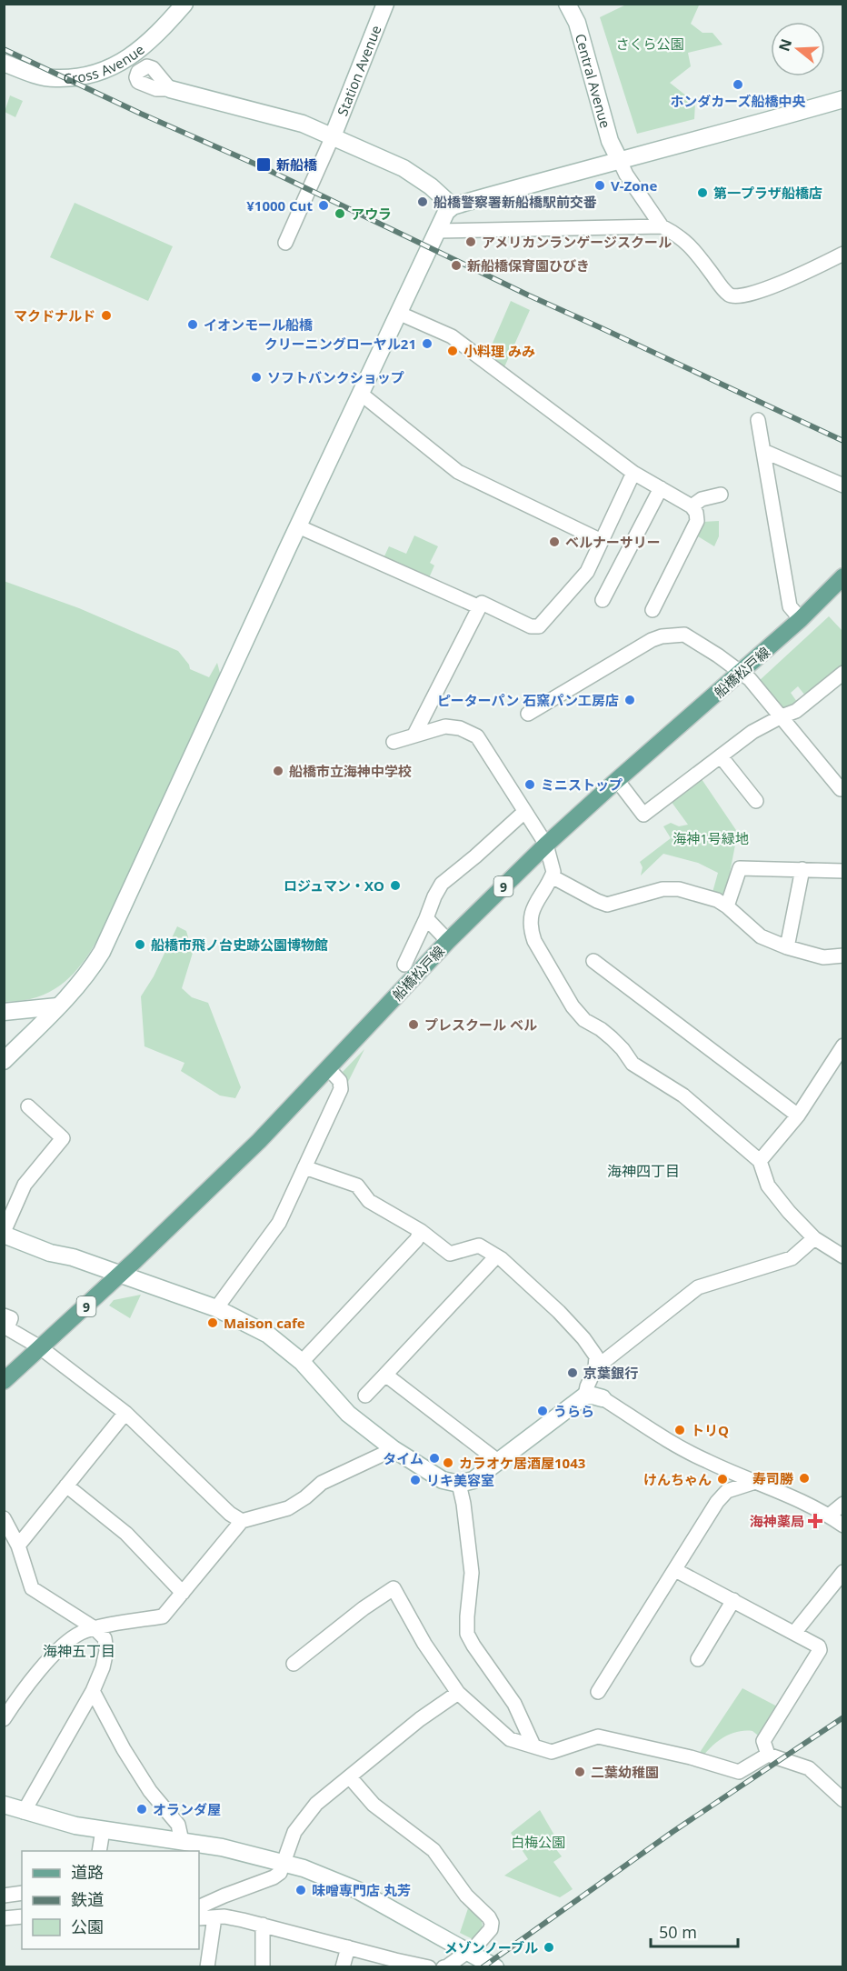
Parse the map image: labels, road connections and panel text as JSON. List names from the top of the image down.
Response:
{
  "streets": {
    "main road": ["船橋松戸線", "9"],
    "street": ["Cross Avenue", "Station Avenue", "Central Avenue"]
  },
  "districts": ["海神四丁目", "海神五丁目"],
  "parks": ["さくら公園", "海神1号緑地", "白梅公園"],
  "places": {
    "other": [
      "ホンダカーズ船橋中央",
      "V-Zone",
      "第一プラザ船橋店",
      "船橋警察署新船橋駅前交番",
      "¥1000 Cut",
      "アウラ",
      "アメリカンランゲージスクール",
      "新船橋保育園ひびき",
      "マクドナルド",
      "イオンモール船橋",
      "クリーニングローヤル21",
      "小料理 みみ",
      "ソフトバンクショップ",
      "ベルナーサリー",
      "ピーターパン 石窯パン工房店",
      "船橋市立海神中学校",
      "ミニストップ",
      "ロジュマン・XO",
      "船橋市飛ノ台史跡公園博物館",
      "プレスクール ベル",
      "Maison cafe",
      "京葉銀行",
      "うらら",
      "トリQ",
      "タイム",
      "カラオケ居酒屋1043",
      "寿司勝",
      "けんちゃん",
      "リキ美容室",
      "二葉幼稚園",
      "オランダ屋",
      "味噌専門店 丸芳",
      "メゾンノーブル"
    ],
    "transit": ["新船橋"],
    "health": ["海神薬局"]
  },
  "legend": ["道路", "鉄道", "公園"],
  "scale_bar": "50 m",
  "north": "left"
}
